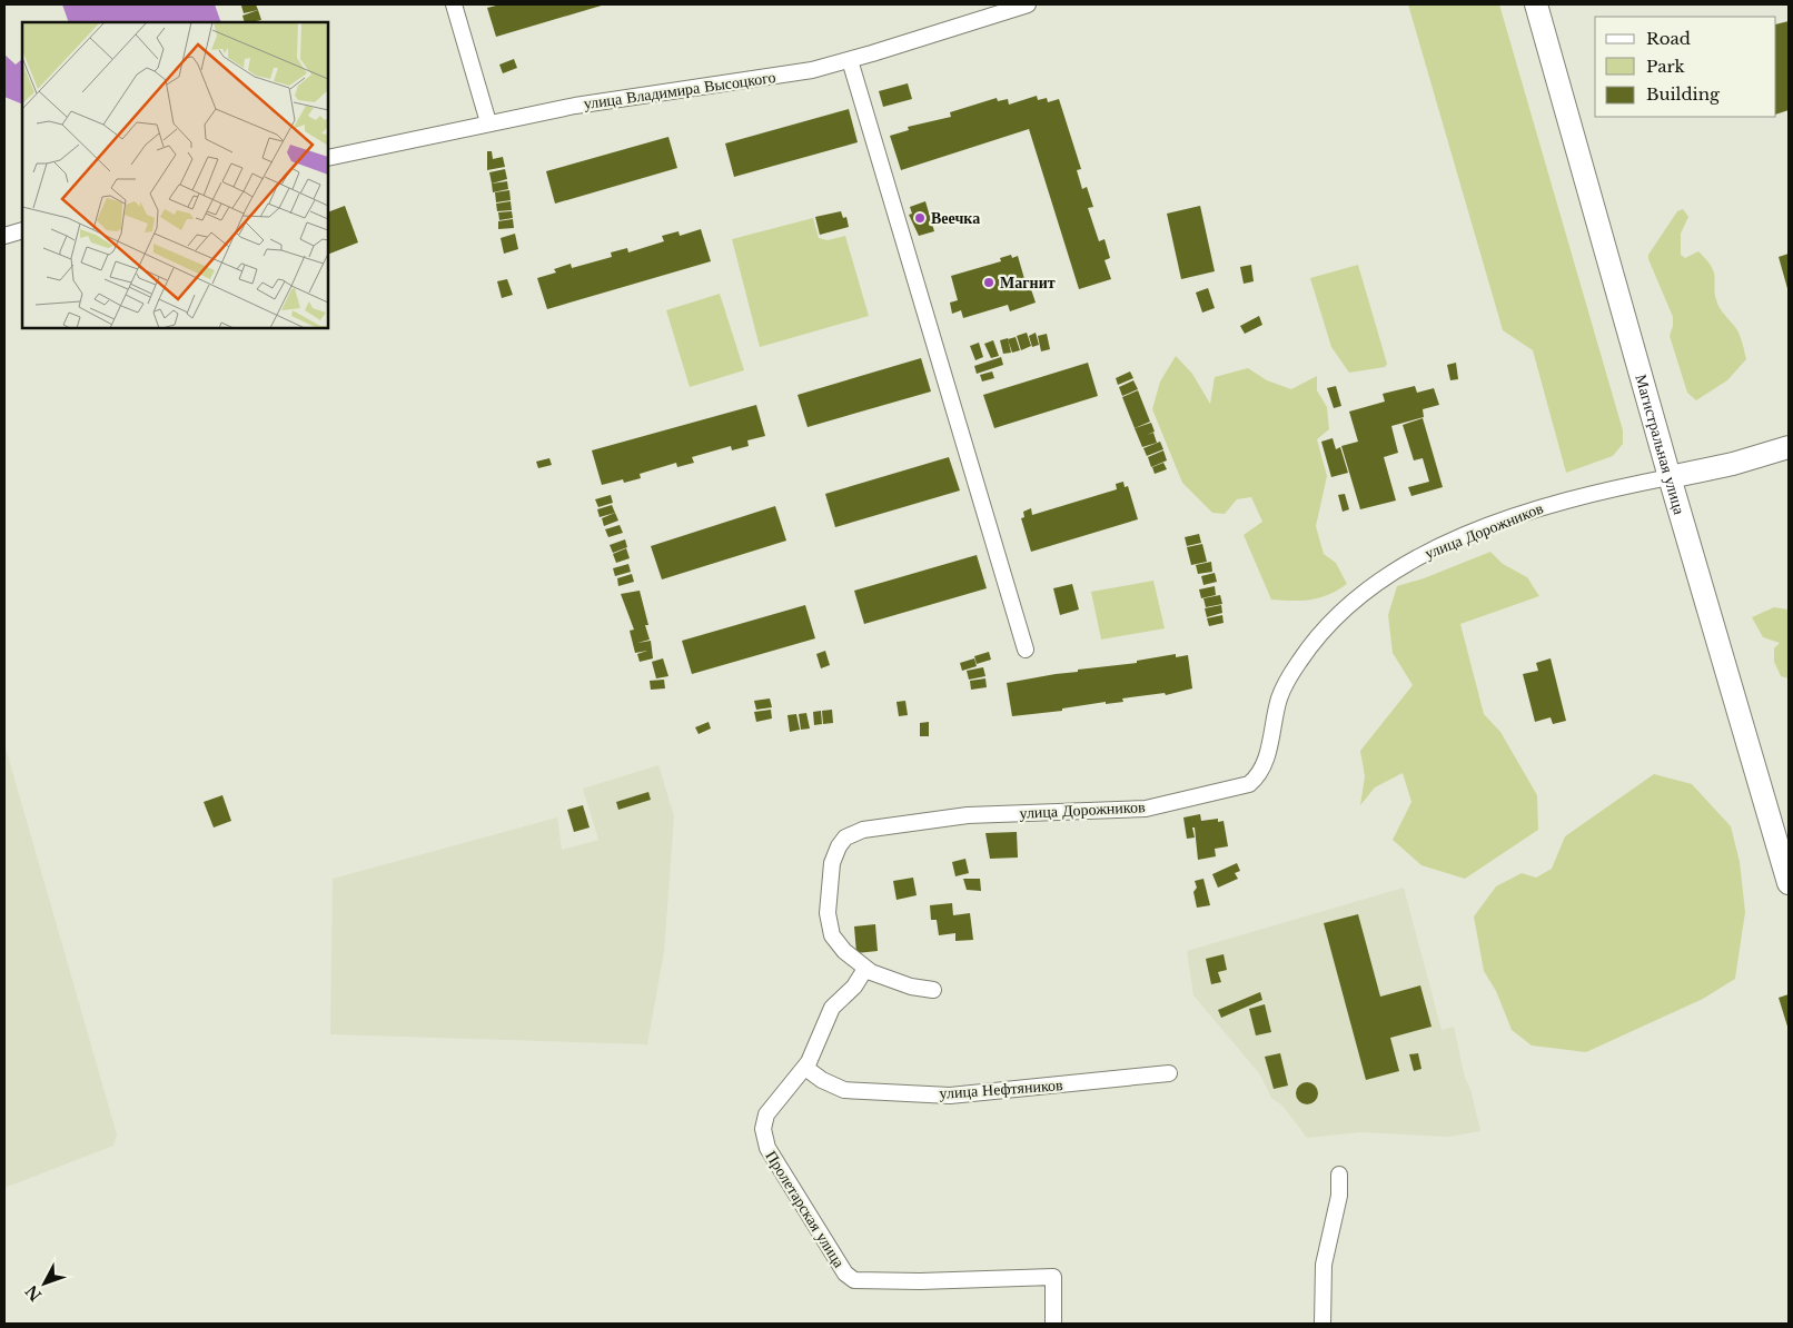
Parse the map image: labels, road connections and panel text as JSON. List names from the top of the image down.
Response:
{
  "streets": {
    "main road": ["Магистральная улица"],
    "street": [
      "улица Владимира Высоцкого",
      "улица Дорожников",
      "улица Нефтяников",
      "Пролетарская улица"
    ]
  },
  "crossings": [
    ["Магистральная улица", "улица Дорожников"],
    ["улица Дорожников", "Пролетарская улица"],
    ["улица Нефтяников", "Пролетарская улица"]
  ],
  "places": ["Веечка", "Магнит"],
  "legend": ["Road", "Park", "Building"],
  "north": "bottom left"
}
